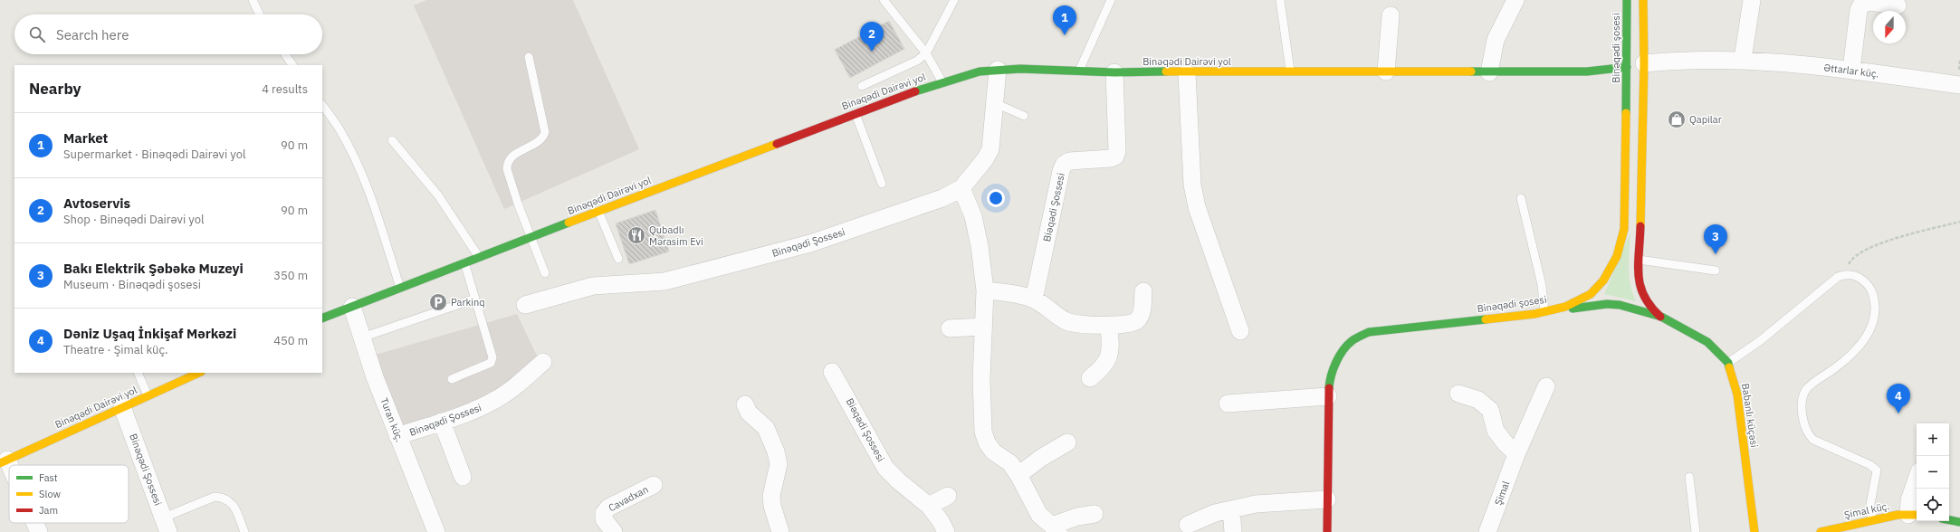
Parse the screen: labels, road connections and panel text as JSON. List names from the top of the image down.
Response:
{
  "streets": {
    "main road": [
      "Binəqədi şosesi",
      "Binəqədi Dairəvi yol",
      "Babanlı küçəsi",
      "Şimal küç."
    ],
    "street": [
      "Əttarlar küç.",
      "Biəqədi Şossesi",
      "Binəqədi Şossesi",
      "Turan küç.",
      "Şimal",
      "Cavadxan"
    ]
  },
  "crossings": [
    ["Binəqədi şosesi", "Binəqədi Dairəvi yol"],
    ["Binəqədi Dairəvi yol", "Əttarlar küç."],
    ["Binəqədi Dairəvi yol", "Biəqədi Şossesi"],
    ["Binəqədi Dairəvi yol", "Binəqədi Şossesi"],
    ["Binəqədi Dairəvi yol", "Turan küç."],
    ["Binəqədi Şossesi", "Turan küç."]
  ],
  "places": {
    "shop": ["Qapilar"],
    "restaurant": ["Qubadlı Mərasim Evi"],
    "parking": ["Parkinq"]
  },
  "legend": ["Fast", "Slow", "Jam"],
  "north": "bottom",
  "page": {
    "pins": [
      "1",
      "2",
      "3",
      "4"
    ],
    "search": "Search here",
    "heading": ["Nearby", "4 results"],
    "list": [
      {
        "mark": "1",
        "name": "Market",
        "note": "Supermarket · Binəqədi Dairəvi yol",
        "value": "90 m"
      },
      {
        "mark": "2",
        "name": "Avtoservis",
        "note": "Shop · Binəqədi Dairəvi yol",
        "value": "90 m"
      },
      {
        "mark": "3",
        "name": "Bakı Elektrik Şəbəkə Muzeyi",
        "note": "Museum · Binəqədi şosesi",
        "value": "350 m"
      },
      {
        "mark": "4",
        "name": "Dəniz Uşaq İnkişaf Mərkəzi",
        "note": "Theatre · Şimal küç.",
        "value": "450 m"
      }
    ],
    "map_buttons": ["+", "−"]
  }
}
